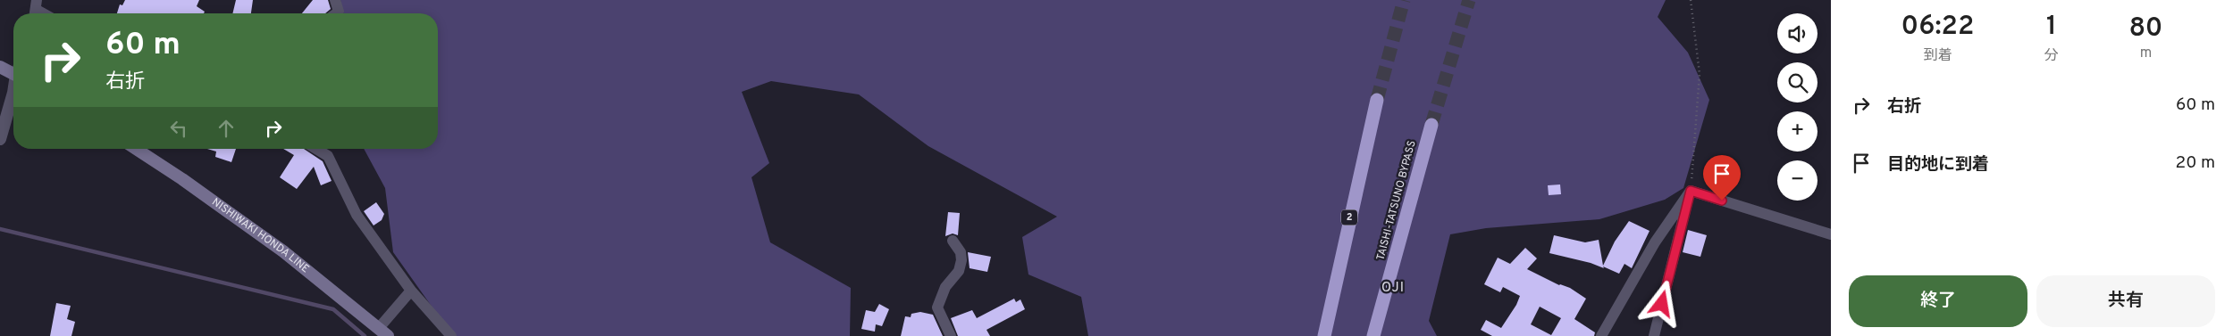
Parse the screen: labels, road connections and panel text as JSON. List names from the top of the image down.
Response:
{
  "streets": {
    "highway": ["TAISHI-TATSUNO BYPASS", "2"],
    "main road": ["NISHIWAKI HONDA LINE"]
  },
  "districts": ["OJI"],
  "page": {
    "eta": [
      "06:22",
      "到着",
      "1",
      "分",
      "80",
      "m"
    ],
    "map_buttons": ["+", "−"],
    "turn": ["60 m", "右折"],
    "list": [
      {
        "name": "右折",
        "value": "60 m"
      },
      {
        "name": "目的地に到着",
        "value": "20 m"
      }
    ],
    "buttons": ["終了", "共有"]
  }
}
